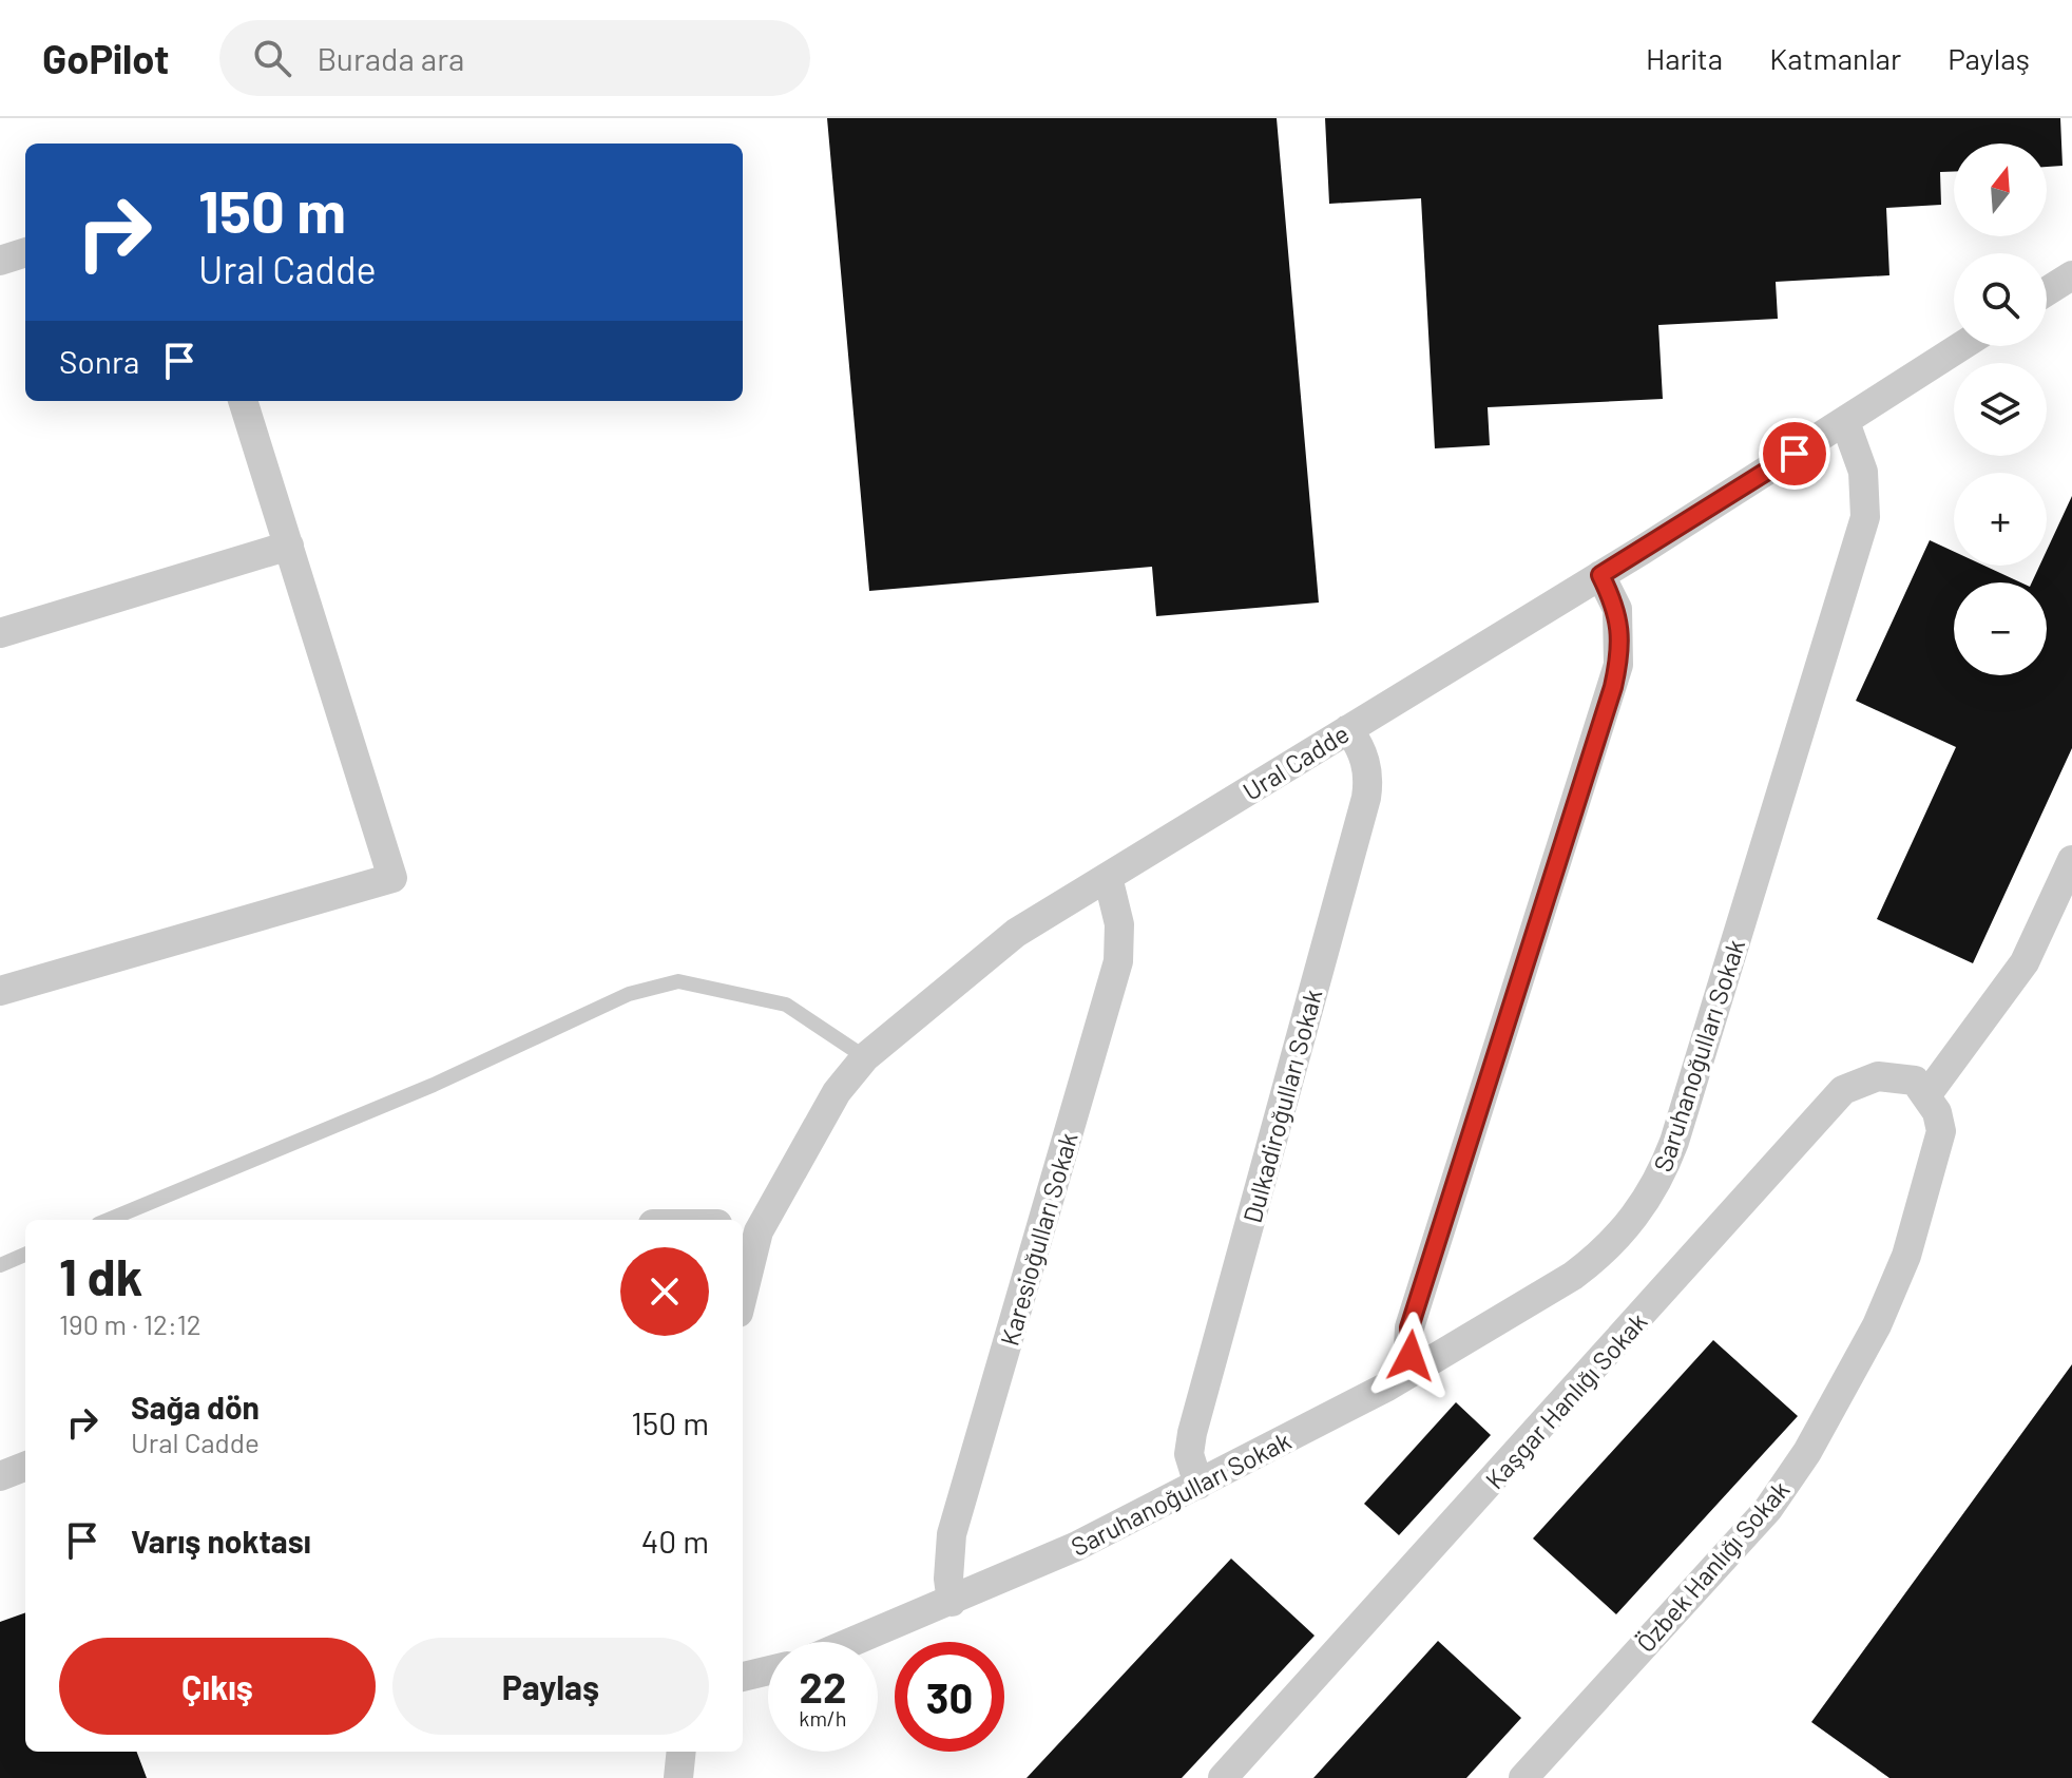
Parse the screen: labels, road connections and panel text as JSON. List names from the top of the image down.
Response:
{
  "streets": {
    "street": [
      "Ural Cadde",
      "Saruhanoğulları Sokak",
      "Dulkadiroğulları Sokak",
      "Karesioğulları Sokak",
      "Kaşgar Hanlığı Sokak",
      "Özbek Hanlığı Sokak"
    ]
  },
  "crossings": [
    ["Ural Cadde", "Saruhanoğulları Sokak"],
    ["Ural Cadde", "Dulkadiroğulları Sokak"],
    ["Ural Cadde", "Karesioğulları Sokak"],
    ["Saruhanoğulları Sokak", "Dulkadiroğulları Sokak"],
    ["Saruhanoğulları Sokak", "Karesioğulları Sokak"],
    ["Kaşgar Hanlığı Sokak", "Özbek Hanlığı Sokak"]
  ],
  "north": "top",
  "page": {
    "header": "GoPilot",
    "search": "Burada ara",
    "nav": ["Harita", "Katmanlar", "Paylaş"],
    "map_buttons": ["+", "−"],
    "turn": ["150 m", "Ural Cadde"],
    "then": "Sonra",
    "heading": ["1 dk", "190 m · 12:12"],
    "list": [
      {
        "name": "Sağa dön",
        "note": "Ural Cadde",
        "value": "150 m"
      },
      {
        "name": "Varış noktası",
        "value": "40 m"
      }
    ],
    "buttons": ["Çıkış", "Paylaş"],
    "speed": "22 km/h",
    "limit": "30"
  }
}
